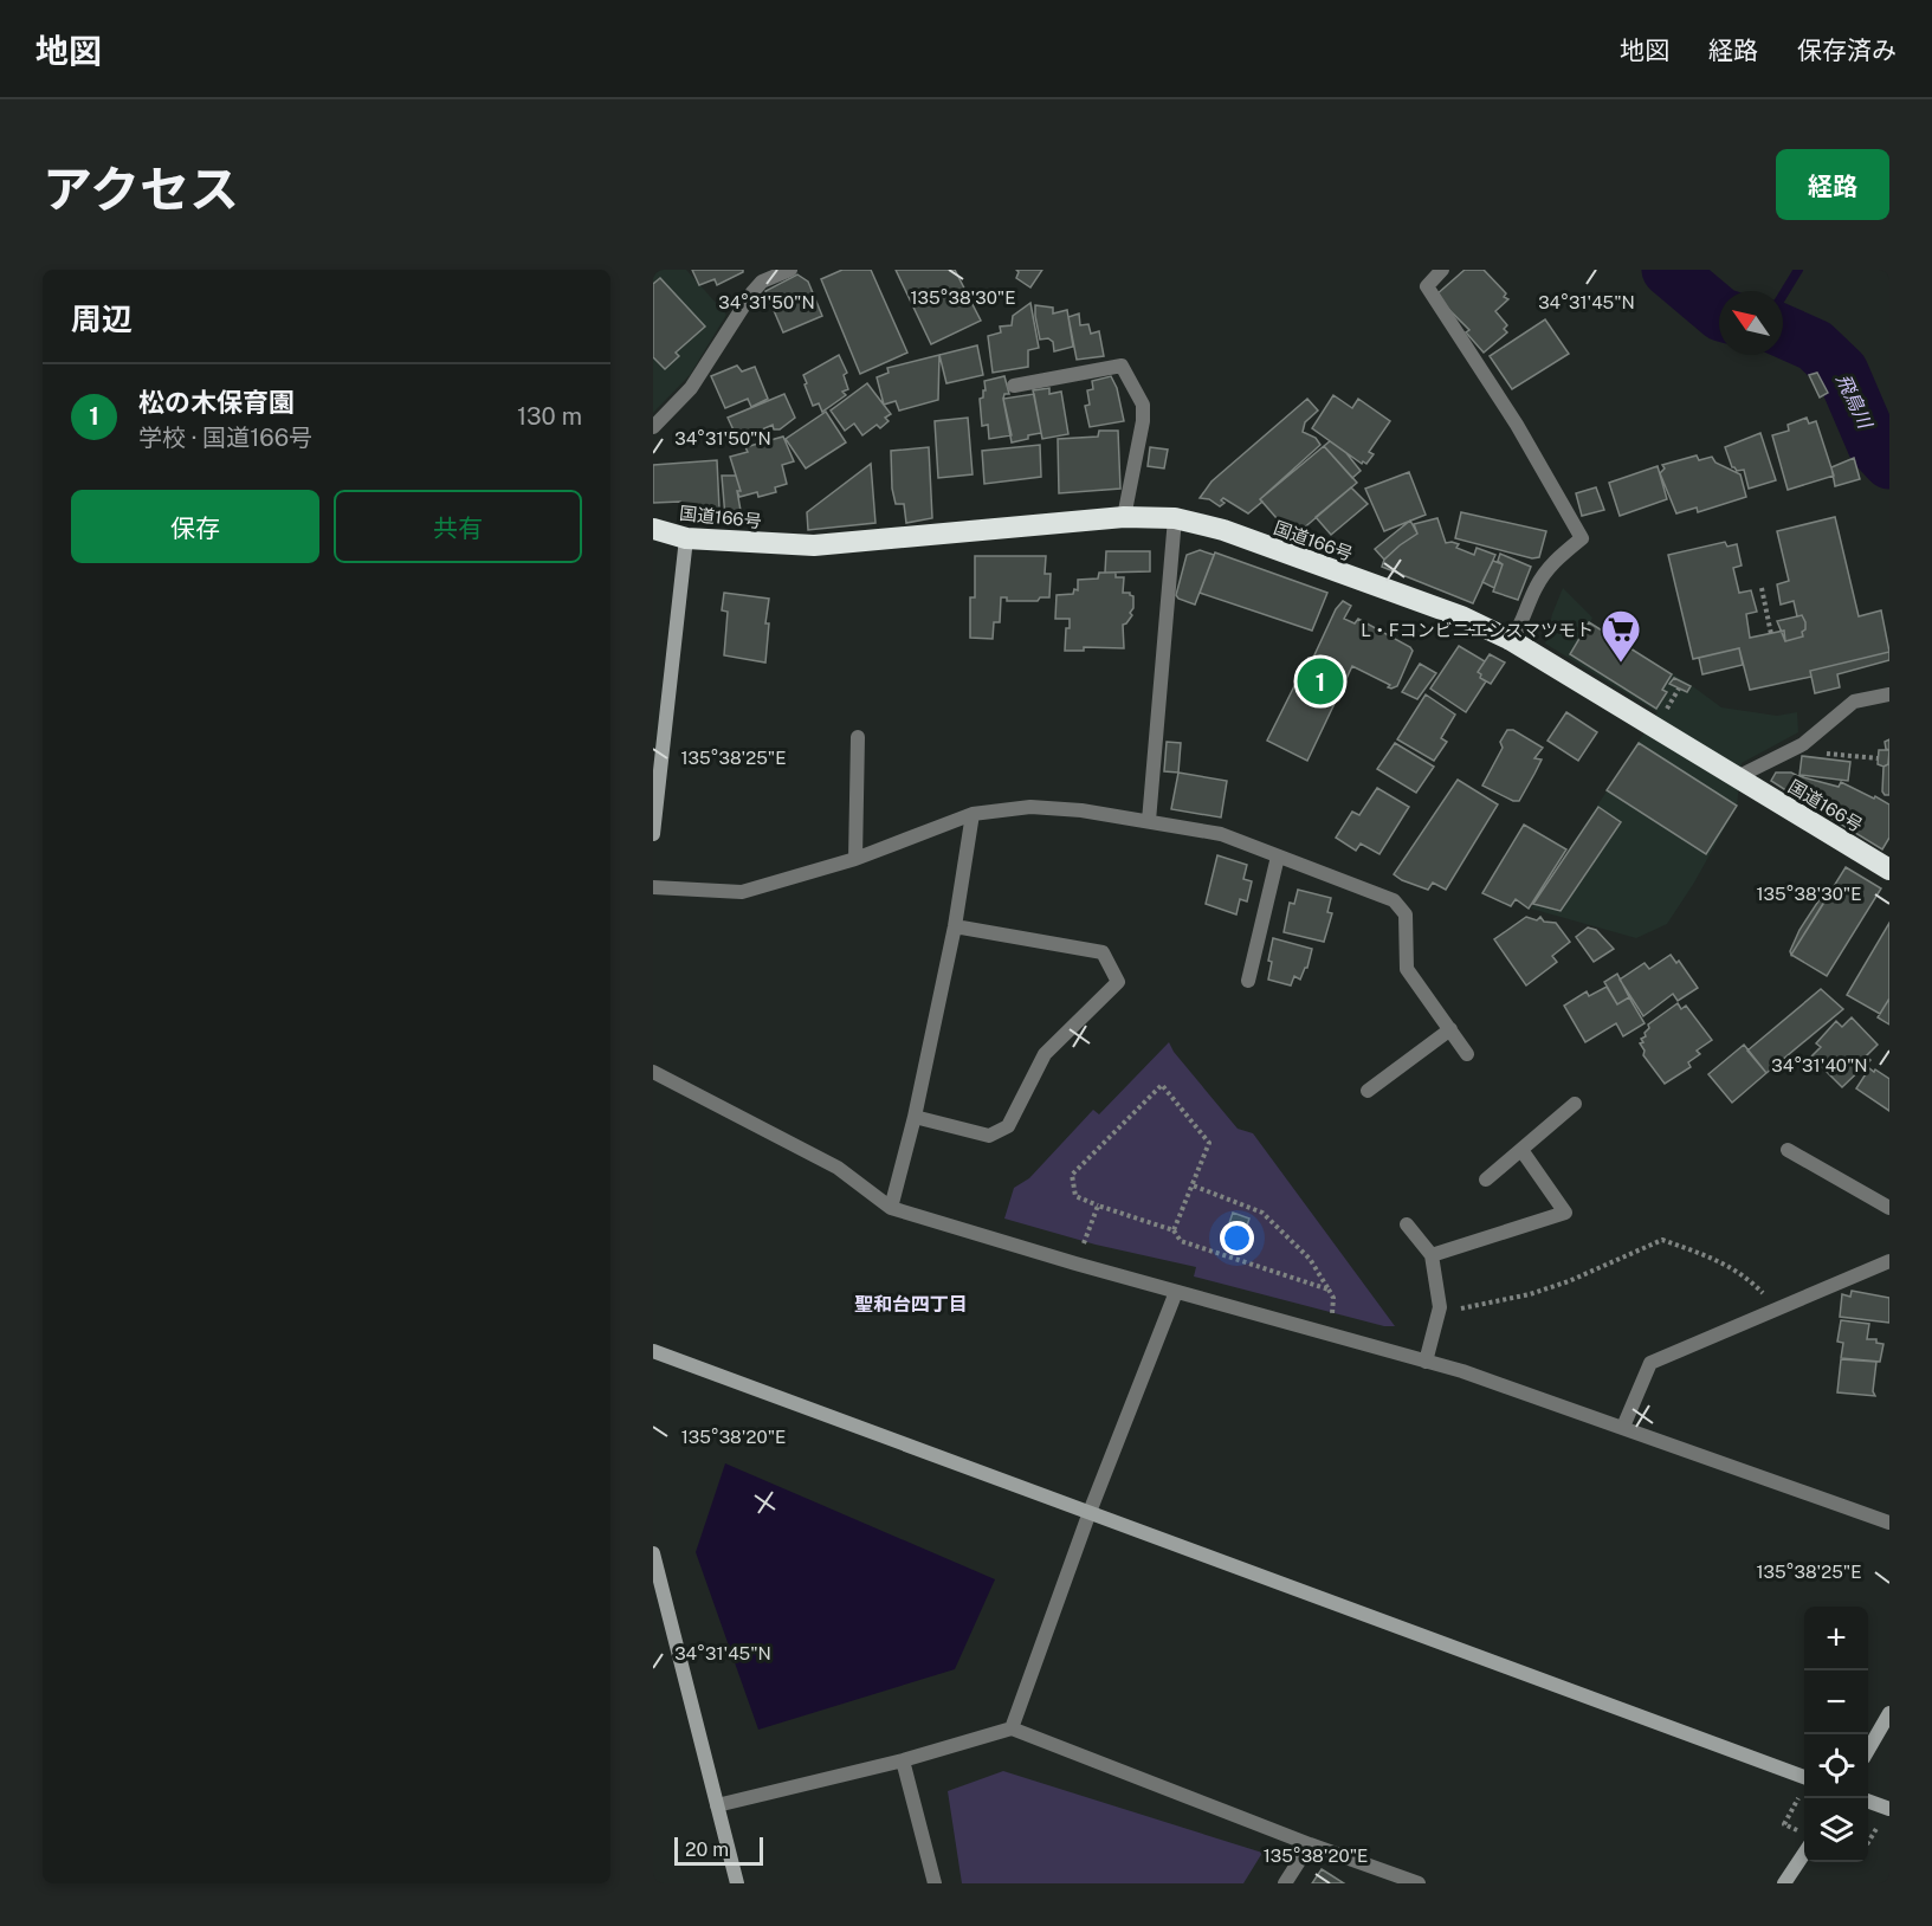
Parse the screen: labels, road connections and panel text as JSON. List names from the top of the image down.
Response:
{
  "streets": {
    "highway": ["国道166号"]
  },
  "districts": ["聖和台四丁目"],
  "water": ["飛鳥川"],
  "places": {
    "supermarket": ["L・Fコンビニエンスマツモト"]
  },
  "scale_bar": "20 m",
  "north": "top left",
  "page": {
    "header": "地図",
    "nav": ["地図", "経路", "保存済み"],
    "title": "アクセス",
    "buttons": [
      "経路",
      ["保存", "共有"]
    ],
    "heading": "周辺",
    "list": [
      {
        "mark": "1",
        "name": "松の木保育園",
        "note": "学校 · 国道166号",
        "value": "130 m"
      }
    ],
    "pins": "1",
    "map_buttons": ["+", "−"],
    "scale": "20 m"
  },
  "coordinates": [
    "135°38'30\"E",
    "34°31'50\"N",
    "34°31'45\"N",
    "135°38'25\"E",
    "34°31'40\"N",
    "135°38'20\"E"
  ]
}
